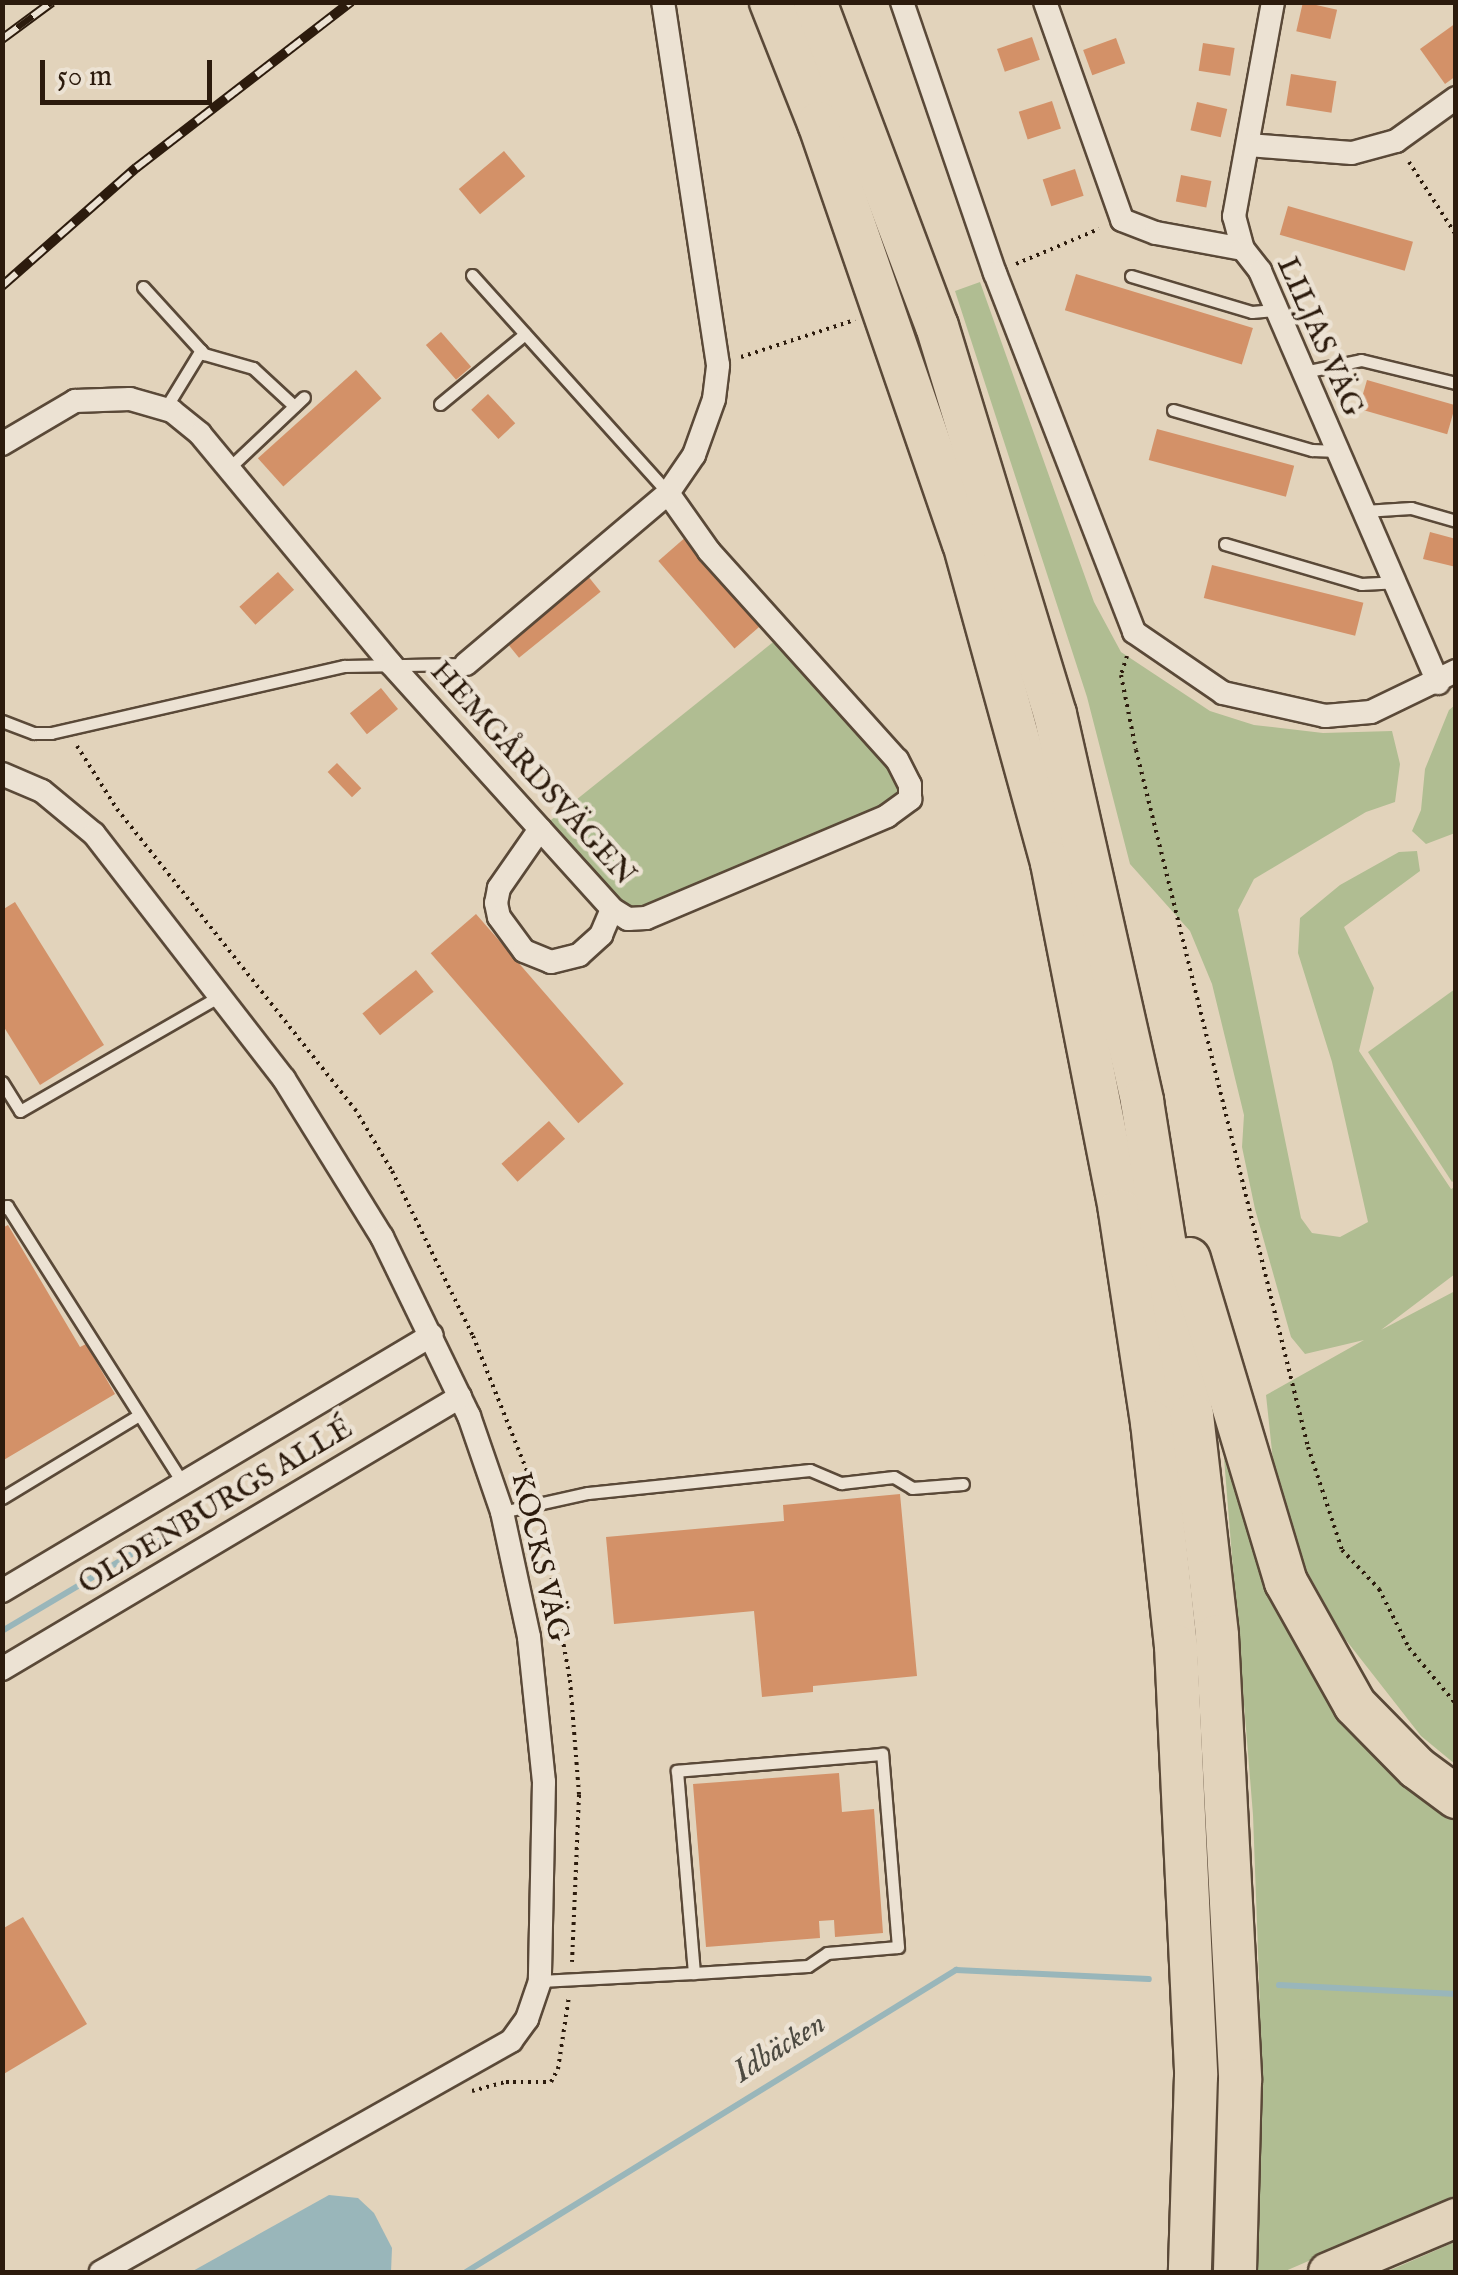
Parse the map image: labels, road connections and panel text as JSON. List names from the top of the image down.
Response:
{
  "streets": {
    "street": [
      "LILJAS VÄG",
      "HEMGÅRDSVÄGEN",
      "OLDENBURGS ALLÉ",
      "KOCKS VÄG"
    ]
  },
  "crossings": [
    ["OLDENBURGS ALLÉ", "KOCKS VÄG"]
  ],
  "water": ["Idbäcken"],
  "scale_bar": "50 m"
}
